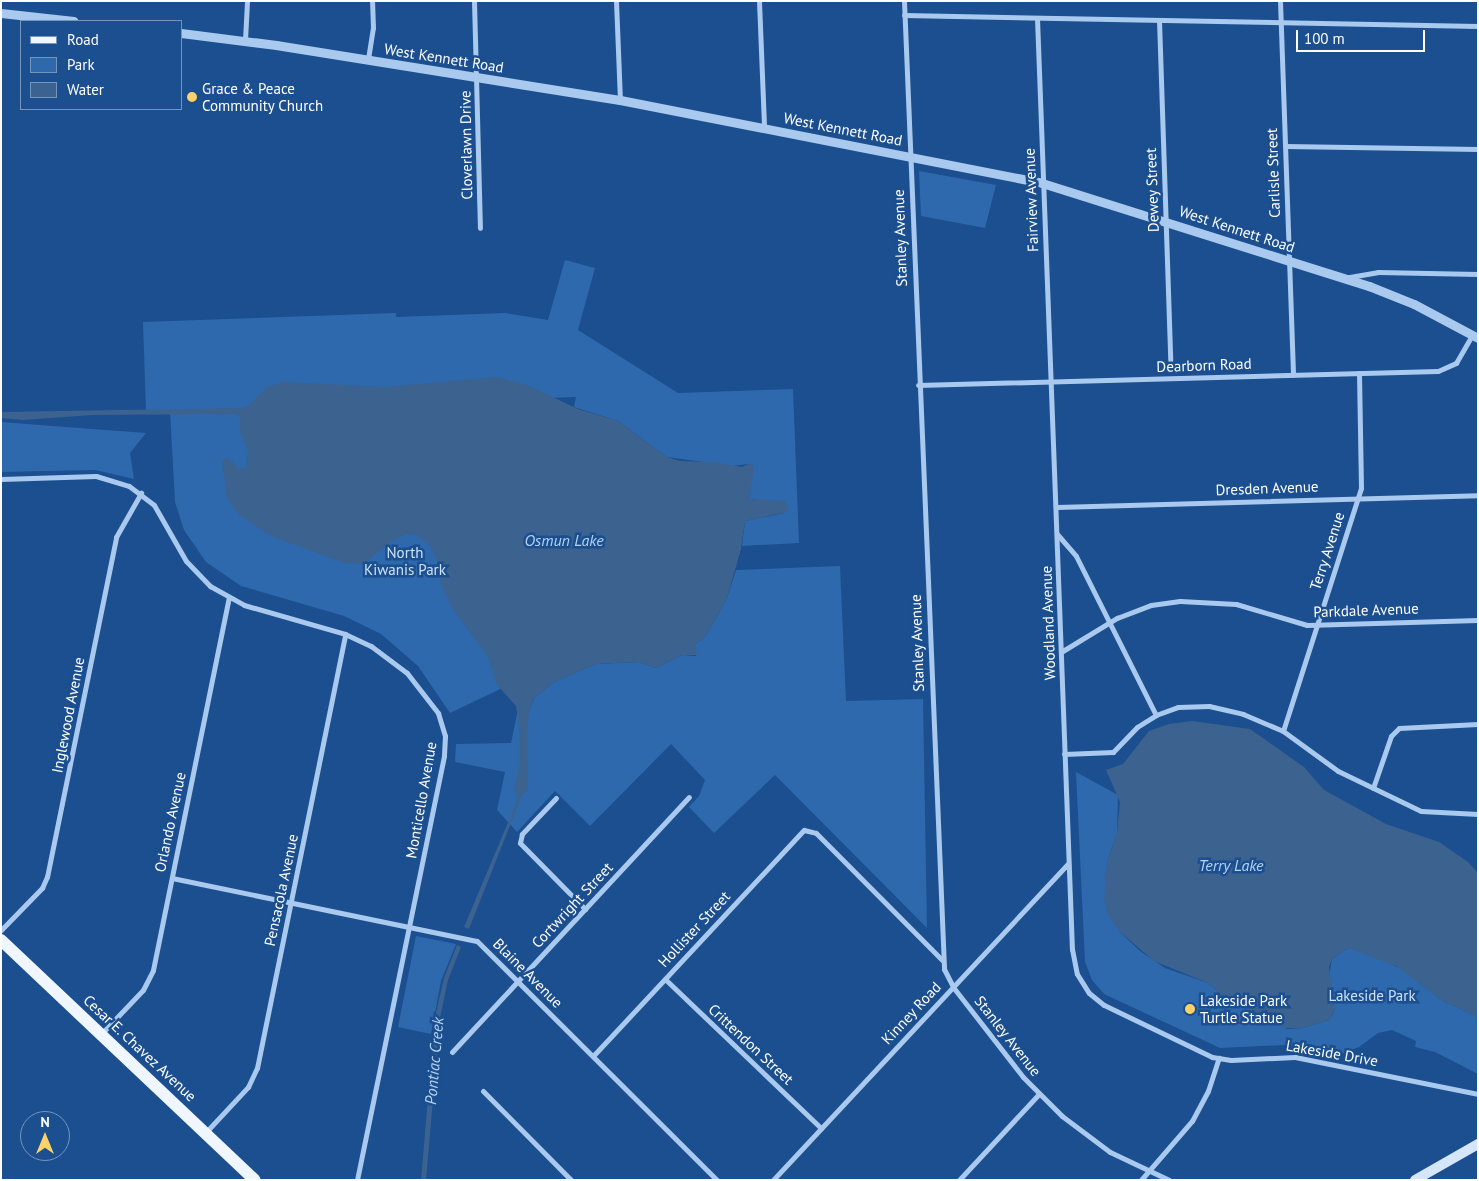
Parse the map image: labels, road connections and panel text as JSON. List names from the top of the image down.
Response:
{
  "streets": {
    "main road": ["Cesar E. Chavez Avenue"],
    "street": [
      "West Kennett Road",
      "Cloverlawn Drive",
      "Carlisle Street",
      "Dewey Street",
      "Fairview Avenue",
      "Stanley Avenue",
      "Dearborn Road",
      "Dresden Avenue",
      "Terry Avenue",
      "Parkdale Avenue",
      "Woodland Avenue",
      "Inglewood Avenue",
      "Monticello Avenue",
      "Orlando Avenue",
      "Pensacola Avenue",
      "Cortwright Street",
      "Hollister Street",
      "Blaine Avenue",
      "Kinney Road",
      "Crittendon Street",
      "Lakeside Drive"
    ]
  },
  "crossings": [
    ["West Kennett Road", "Cloverlawn Drive"],
    ["West Kennett Road", "Carlisle Street"],
    ["West Kennett Road", "Dewey Street"],
    ["West Kennett Road", "Fairview Avenue"],
    ["West Kennett Road", "Stanley Avenue"],
    ["West Kennett Road", "Dearborn Road"],
    ["Carlisle Street", "Dearborn Road"],
    ["Fairview Avenue", "Dearborn Road"],
    ["Fairview Avenue", "Woodland Avenue"],
    ["Stanley Avenue", "Dearborn Road"],
    ["Stanley Avenue", "Hollister Street"],
    ["Stanley Avenue", "Kinney Road"],
    ["Dearborn Road", "Terry Avenue"],
    ["Dearborn Road", "Woodland Avenue"],
    ["Dresden Avenue", "Terry Avenue"],
    ["Dresden Avenue", "Woodland Avenue"],
    ["Terry Avenue", "Parkdale Avenue"],
    ["Parkdale Avenue", "Woodland Avenue"],
    ["Woodland Avenue", "Kinney Road"],
    ["Woodland Avenue", "Lakeside Drive"],
    ["Inglewood Avenue", "Monticello Avenue"],
    ["Monticello Avenue", "Orlando Avenue"],
    ["Monticello Avenue", "Pensacola Avenue"],
    ["Monticello Avenue", "Blaine Avenue"],
    ["Orlando Avenue", "Blaine Avenue"],
    ["Orlando Avenue", "Cesar E. Chavez Avenue"],
    ["Pensacola Avenue", "Blaine Avenue"],
    ["Pensacola Avenue", "Cesar E. Chavez Avenue"],
    ["Cortwright Street", "Blaine Avenue"],
    ["Hollister Street", "Blaine Avenue"],
    ["Hollister Street", "Crittendon Street"],
    ["Kinney Road", "Crittendon Street"],
    ["Kinney Road", "Lakeside Drive"]
  ],
  "water": ["Osmun Lake", "Terry Lake", "Pontiac Creek"],
  "parks": ["North Kiwanis Park", "Lakeside Park"],
  "places": ["Grace & Peace Community Church", "Lakeside Park Turtle Statue"],
  "legend": ["Road", "Park", "Water"],
  "scale_bar": "100 m",
  "north": "top"
}
